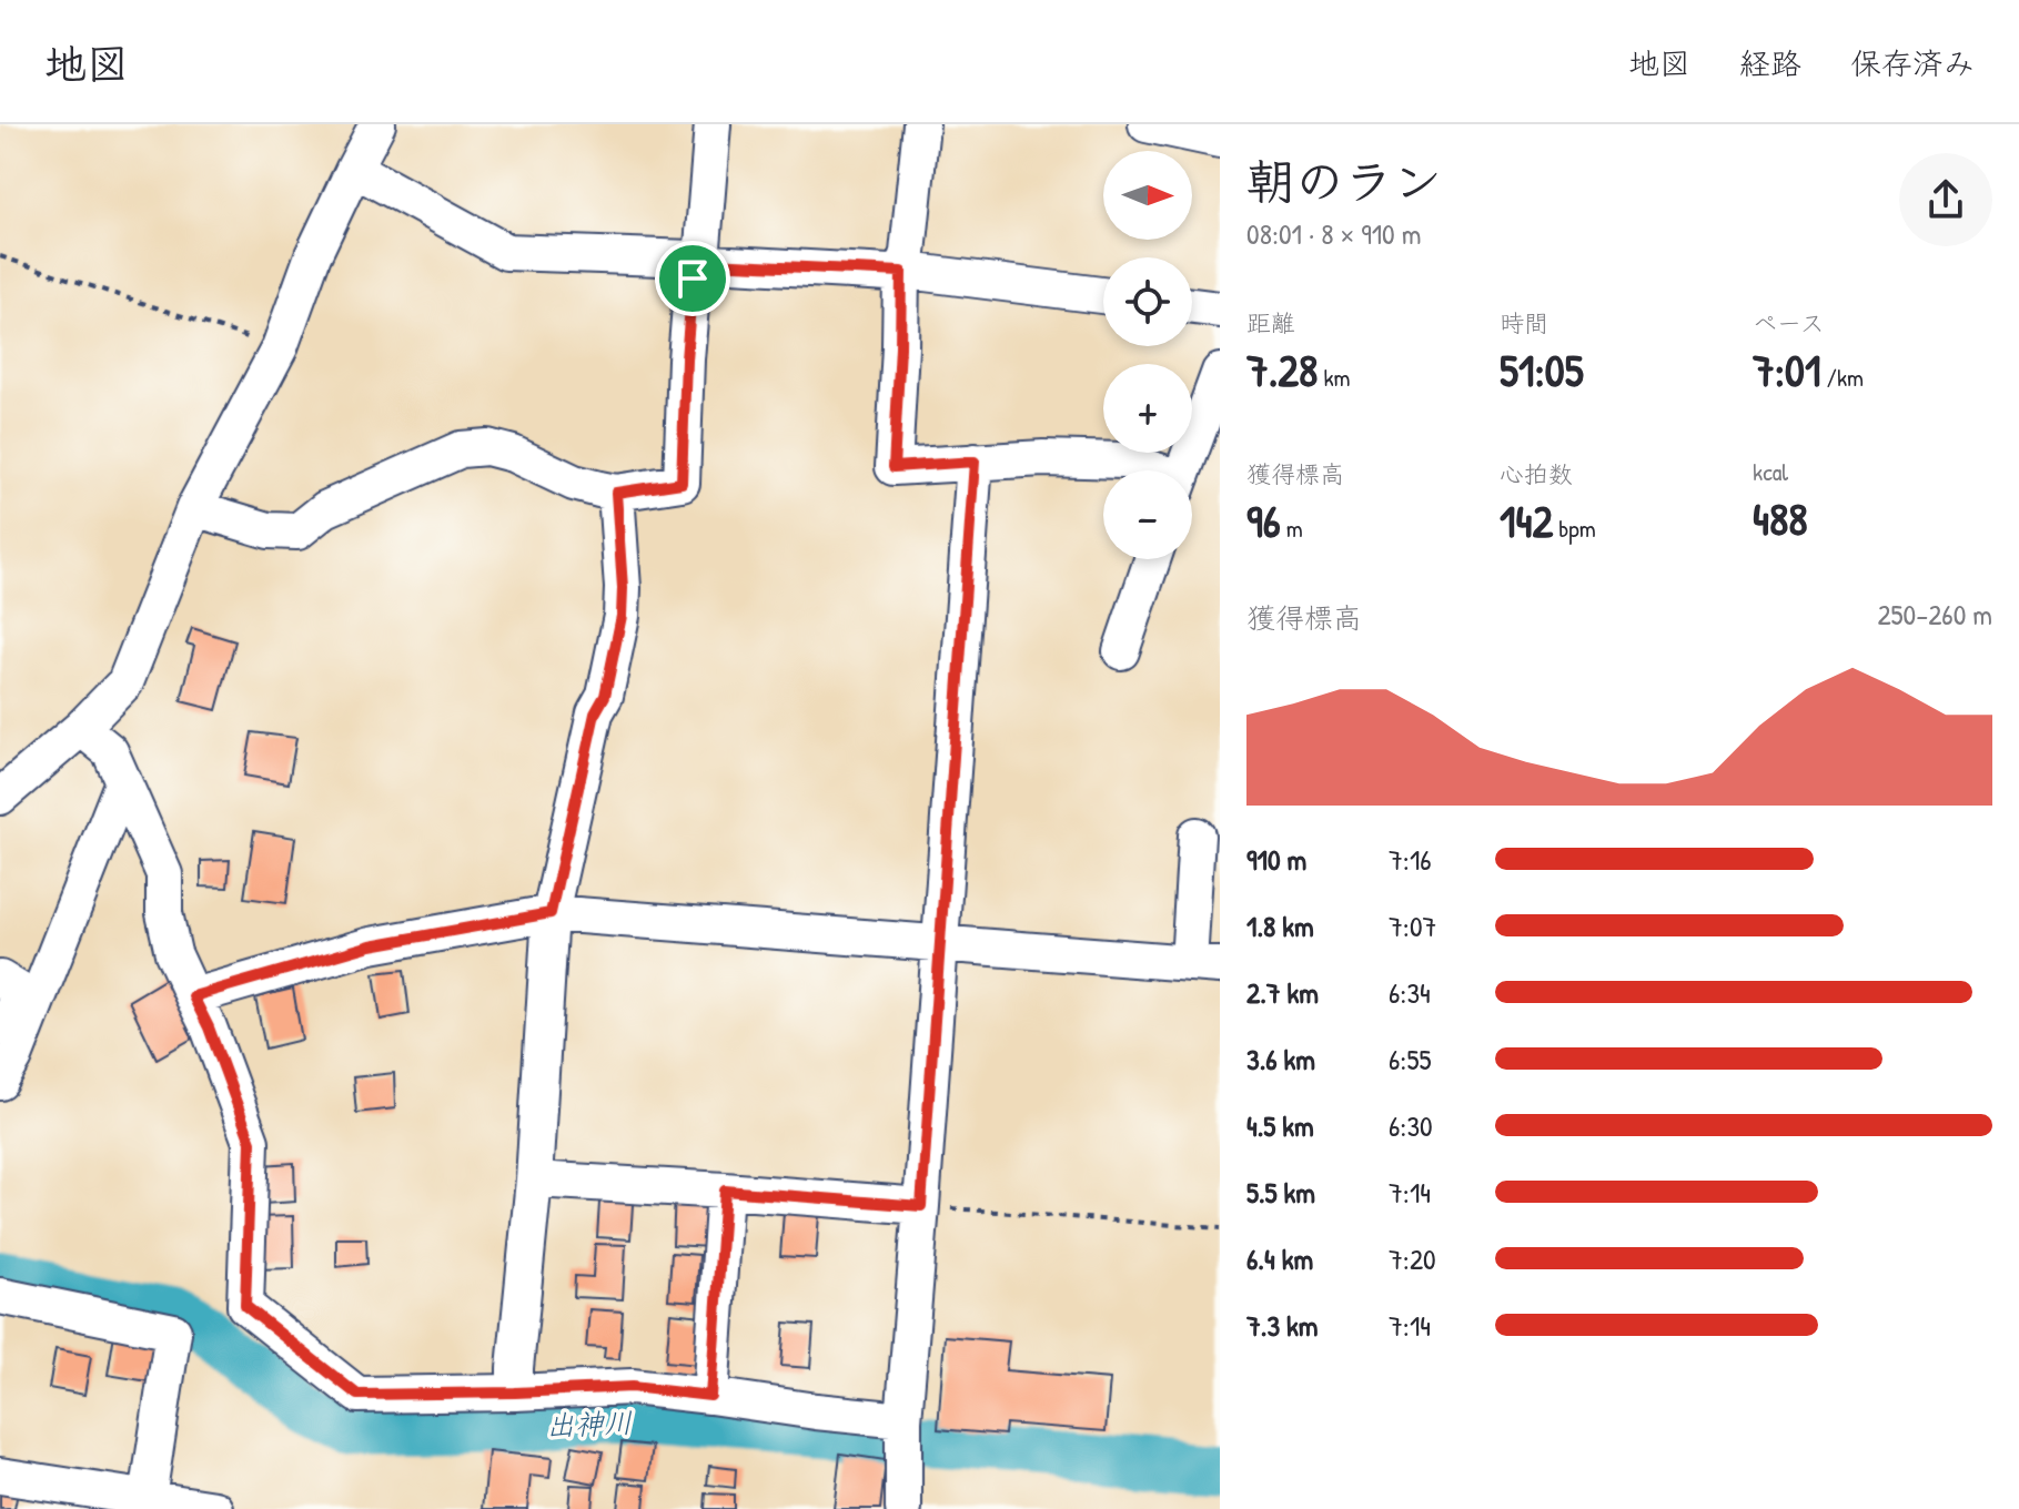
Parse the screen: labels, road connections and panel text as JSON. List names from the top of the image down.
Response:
{
  "water": ["出神川"],
  "north": "right",
  "page": {
    "header": "地図",
    "nav": ["地図", "経路", "保存済み"],
    "heading": ["朝のラン", "08:01 · 8 × 910 m"],
    "map_buttons": ["+", "−"],
    "stats": [
      ["距離", "7.28 km"],
      ["時間", "51:05"],
      ["ペース", "7:01 /km"],
      ["獲得標高", "96 m"],
      ["心拍数", "142 bpm"],
      ["kcal", "488"]
    ],
    "chart": ["獲得標高", "250–260 m"],
    "list": [
      {
        "name": "910 m",
        "note": "7:16"
      },
      {
        "name": "1.8 km",
        "note": "7:07"
      },
      {
        "name": "2.7 km",
        "note": "6:34"
      },
      {
        "name": "3.6 km",
        "note": "6:55"
      },
      {
        "name": "4.5 km",
        "note": "6:30"
      },
      {
        "name": "5.5 km",
        "note": "7:14"
      },
      {
        "name": "6.4 km",
        "note": "7:20"
      },
      {
        "name": "7.3 km",
        "note": "7:14"
      }
    ]
  }
}
